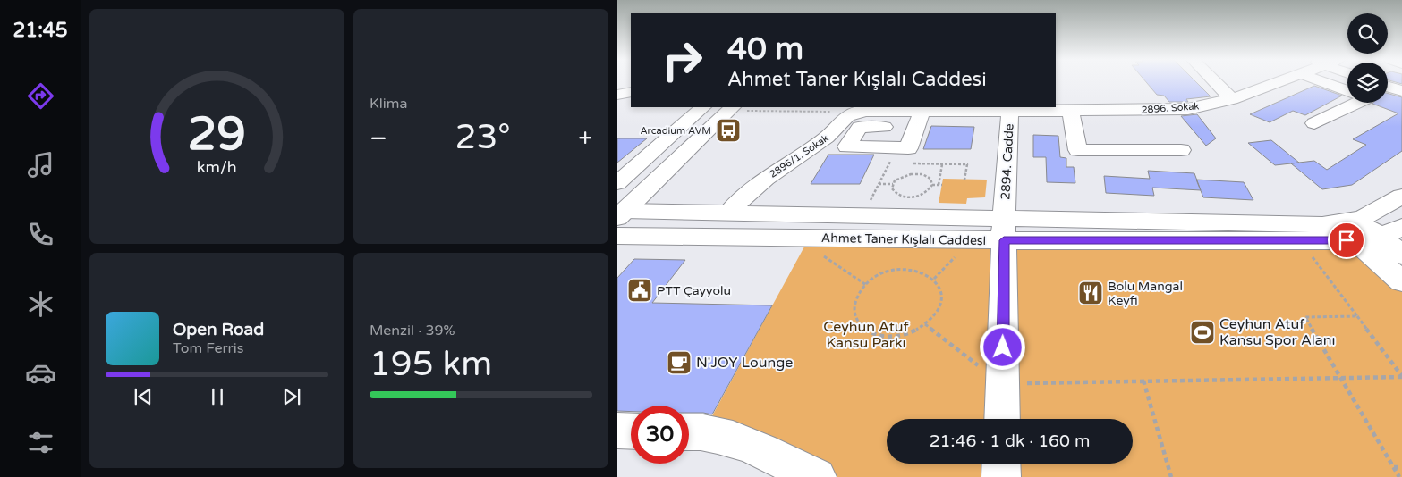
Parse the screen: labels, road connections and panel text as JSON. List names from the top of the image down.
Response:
{
  "streets": {
    "street": [
      "2896. Sokak",
      "2896/1. Sokak",
      "2894. Cadde",
      "Ahmet Taner Kışlalı Caddesi"
    ]
  },
  "crossings": [
    ["2896. Sokak", "2894. Cadde"],
    ["2896/1. Sokak", "Ahmet Taner Kışlalı Caddesi"],
    ["2894. Cadde", "Ahmet Taner Kışlalı Caddesi"]
  ],
  "parks": ["Ceyhun Atuf Kansu Parkı"],
  "places": {
    "bus stop": ["Arcadium AVM"],
    "public building": ["PTT Çayyolu"],
    "restaurant": ["Bolu Mangal Keyfi"],
    "sports": ["Ceyhun Atuf Kansu Spor Alanı"],
    "cafe": ["N'JOY Lounge"]
  },
  "page": {
    "tabs": "21:45",
    "tile": [
      "Klima",
      ["Menzil · 39%", "195 km"]
    ],
    "turn": ["40 m", "Ahmet Taner Kışlalı Caddesi"],
    "heat": ["−", "23°", "+"],
    "song": ["Open Road", "Tom Ferris"],
    "limit": "30",
    "trip": "21:46 · 1 dk · 160 m",
    "gauge": ["29", "km/h"]
  }
}
